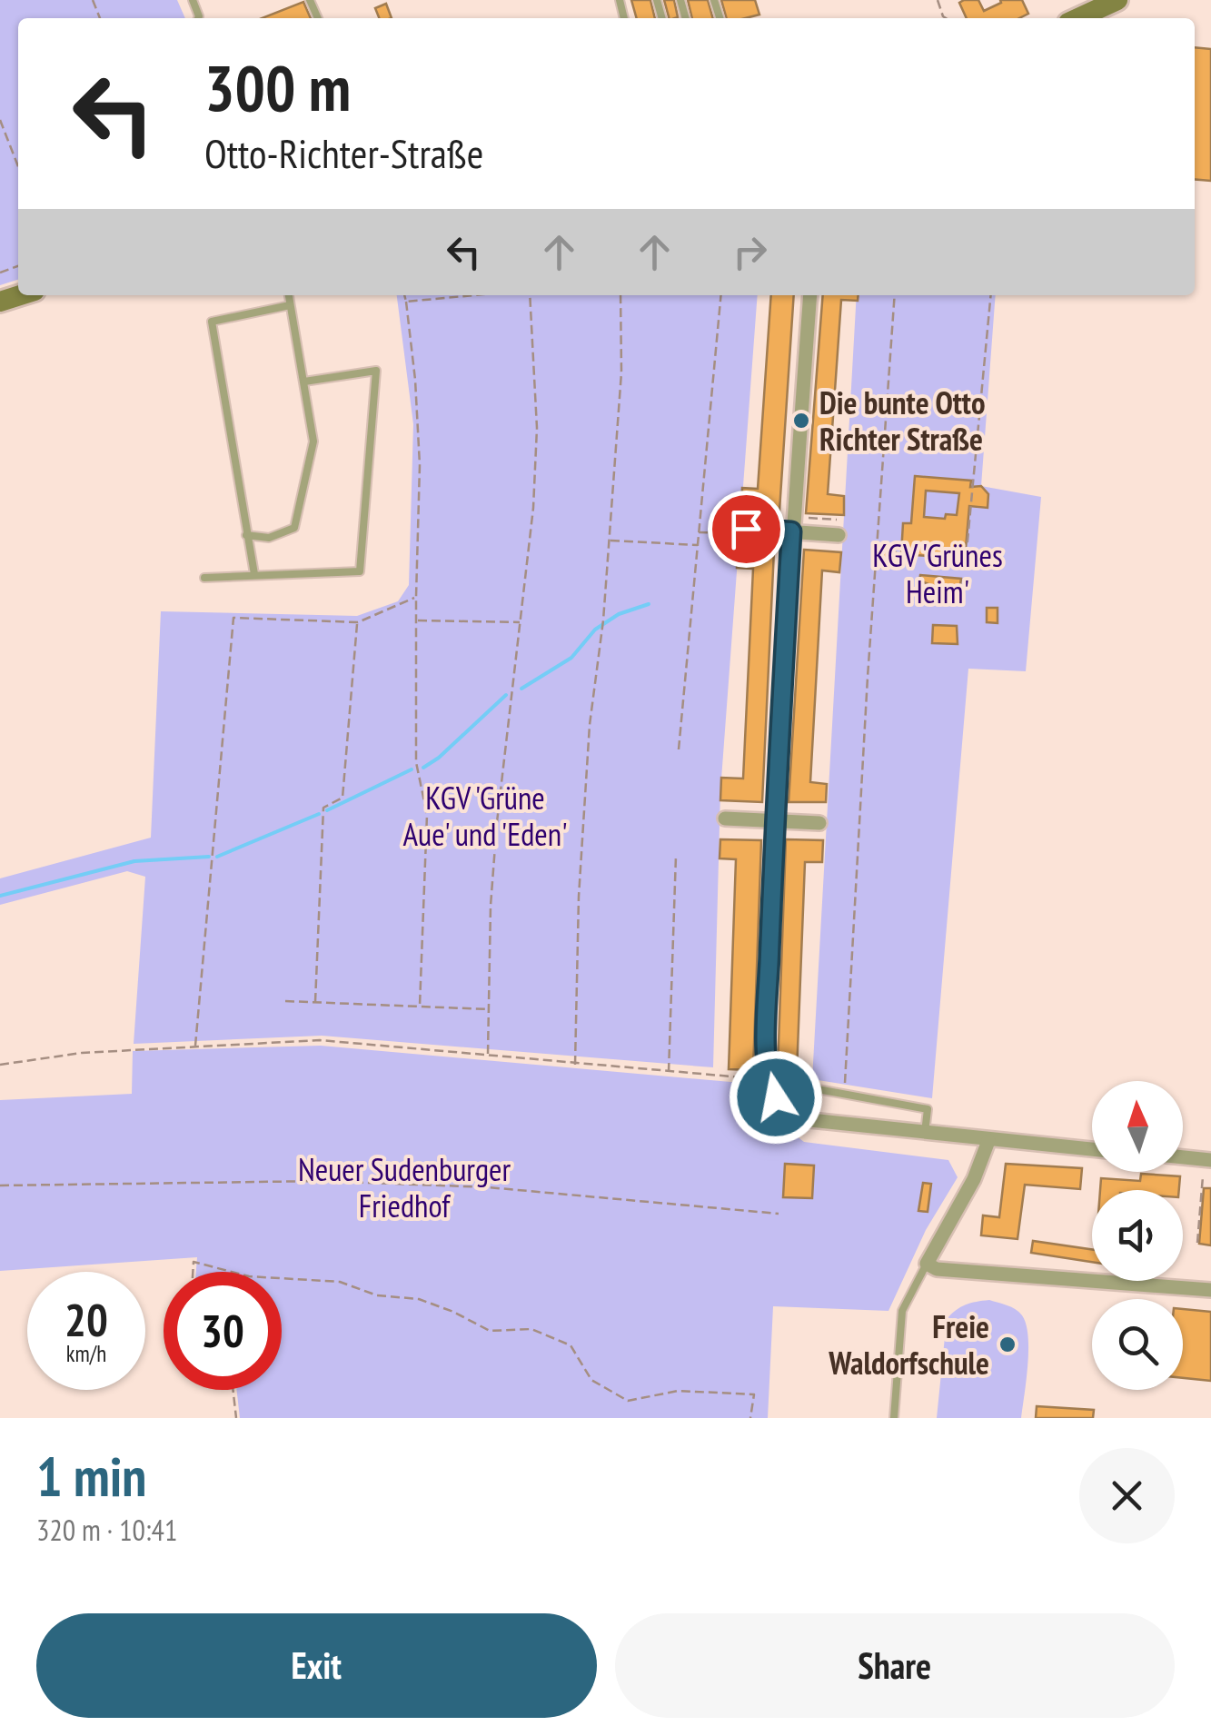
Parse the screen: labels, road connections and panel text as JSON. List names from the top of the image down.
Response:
{
  "parks": ["KGV 'Grünes Heim'", "KGV 'Grüne Aue' und 'Eden'", "Neuer Sudenburger Friedhof"],
  "places": ["Die bunte Otto Richter Straße", "Freie Waldorfschule"],
  "north": "top",
  "page": {
    "turn": ["300 m", "Otto-Richter-Straße"],
    "speed": "20 km/h",
    "limit": "30",
    "heading": ["1 min", "320 m · 10:41"],
    "buttons": ["Exit", "Share"]
  }
}
